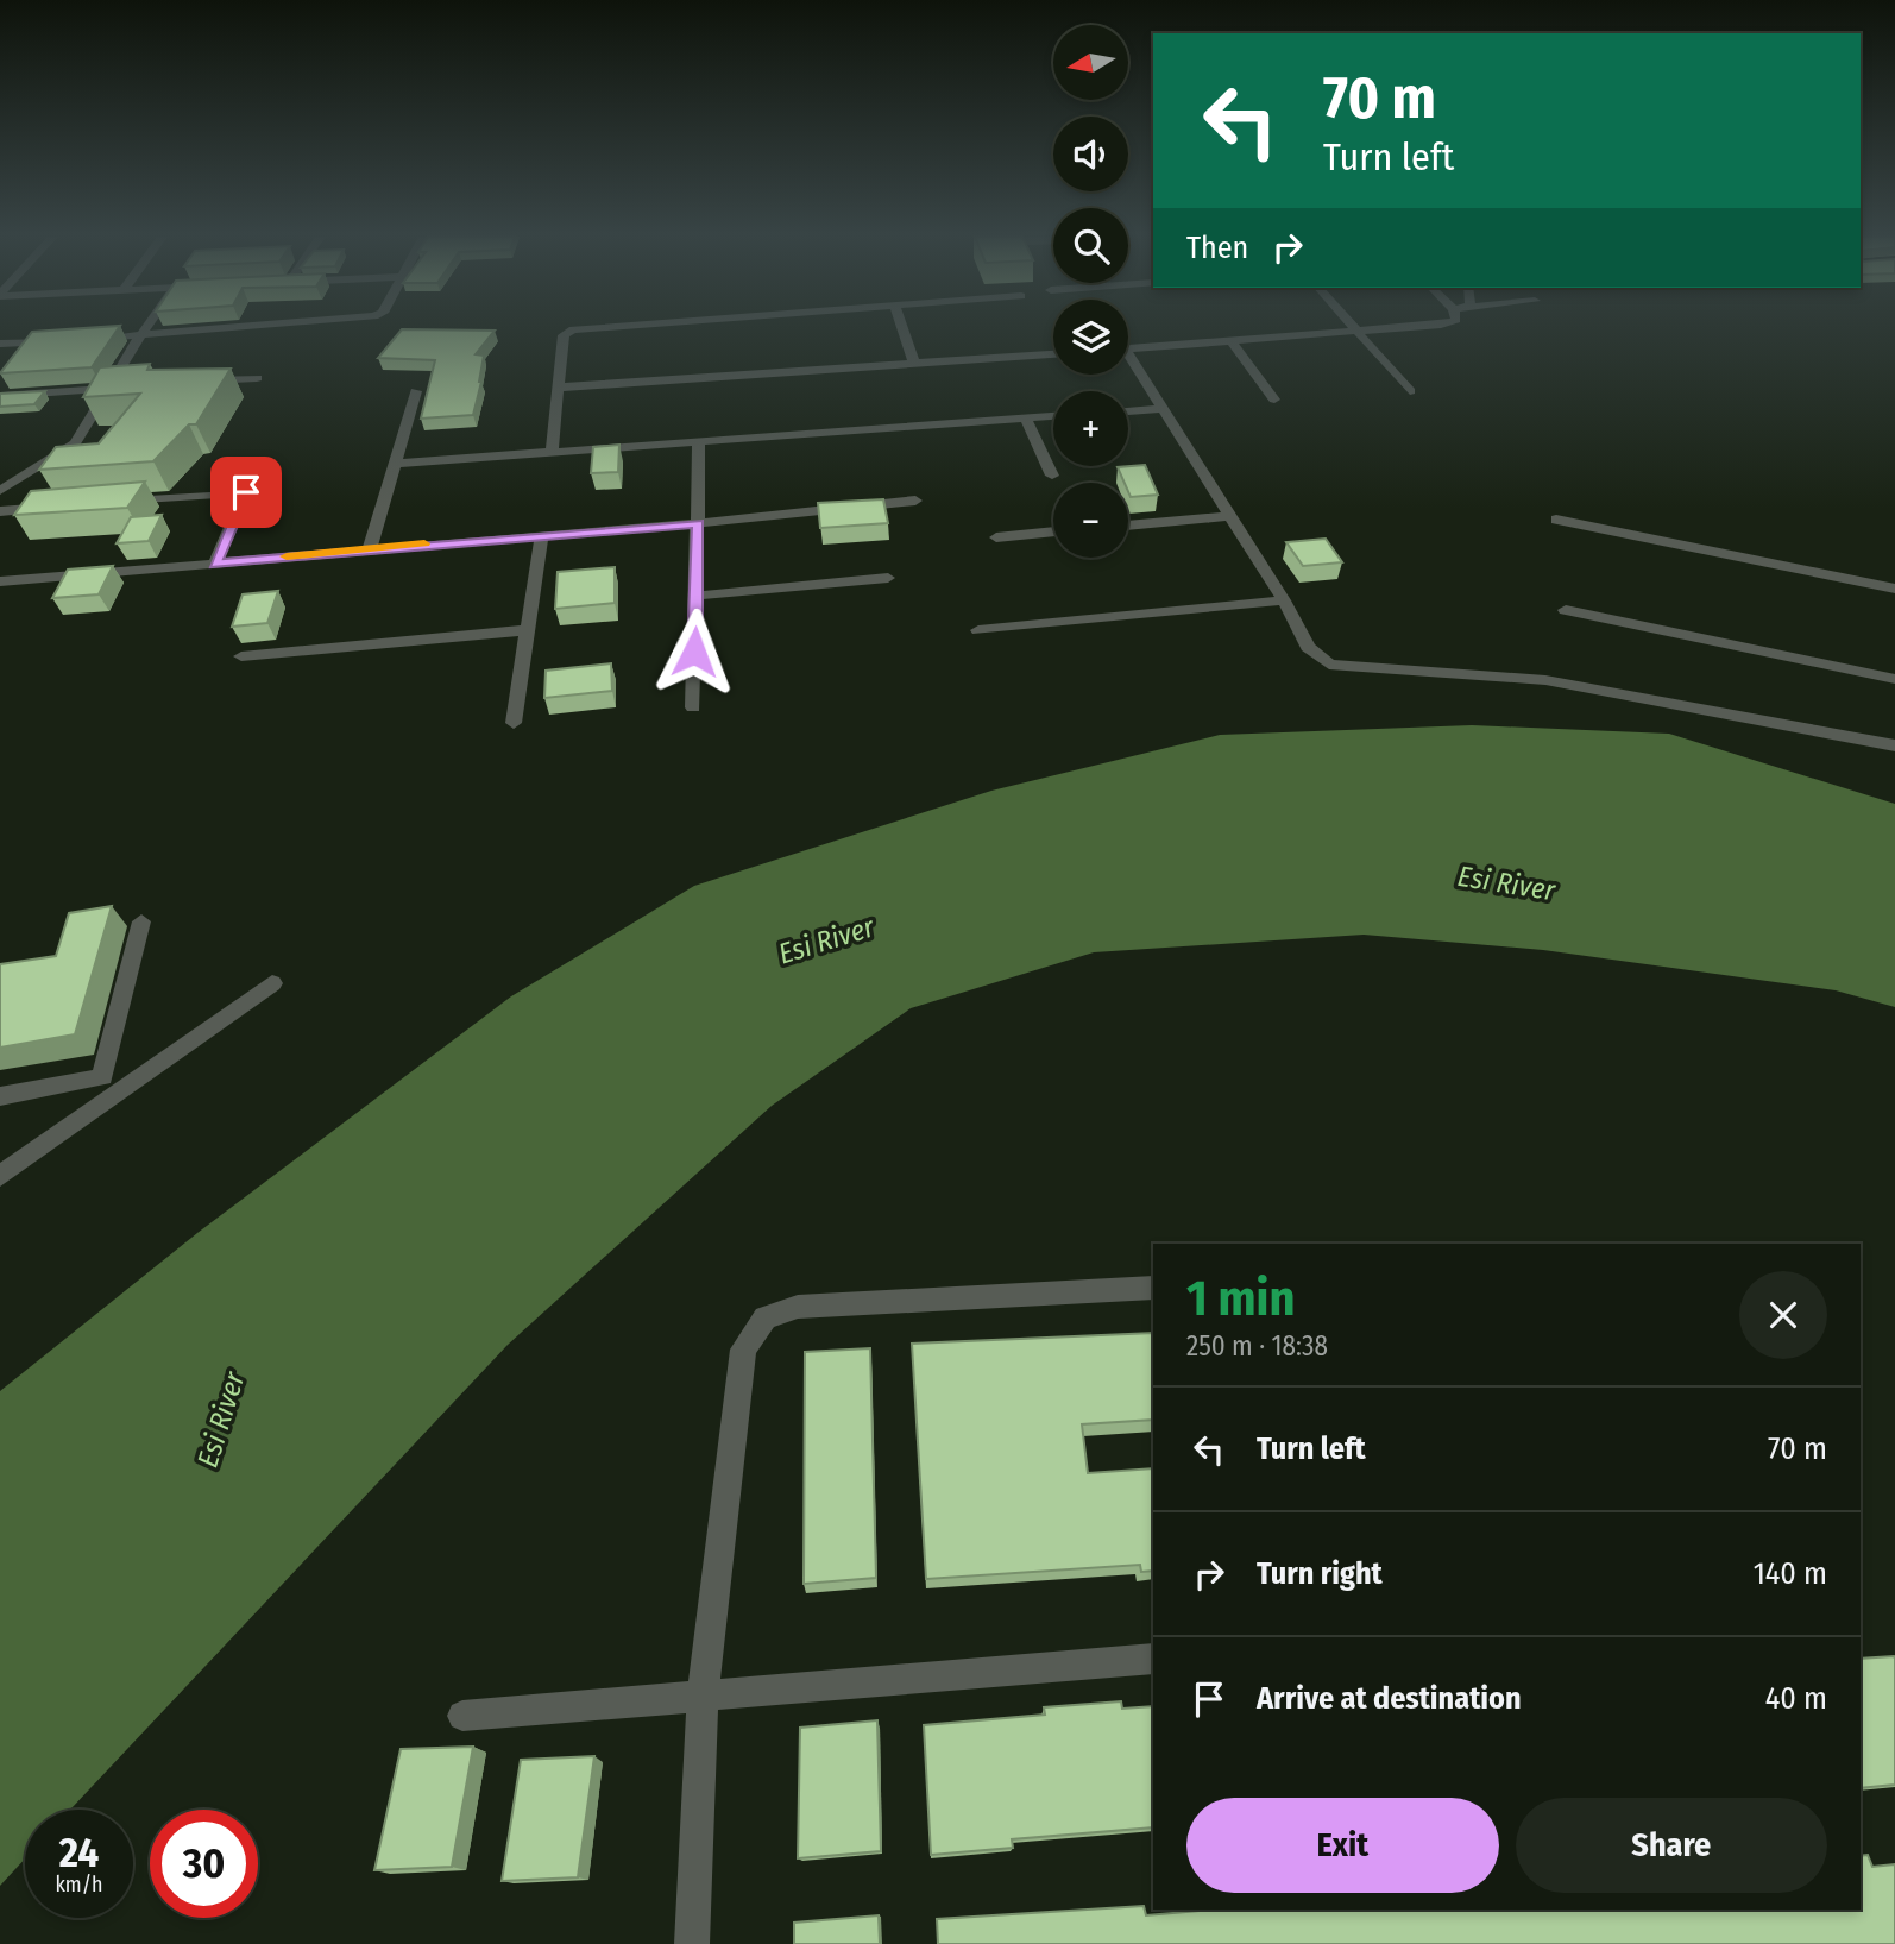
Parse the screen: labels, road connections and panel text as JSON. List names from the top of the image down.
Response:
{
  "water": ["Esi River"],
  "north": "left",
  "page": {
    "map_buttons": ["+", "−"],
    "turn": ["70 m", "Turn left"],
    "then": "Then",
    "heading": ["1 min", "250 m · 18:38"],
    "list": [
      {
        "name": "Turn left",
        "value": "70 m"
      },
      {
        "name": "Turn right",
        "value": "140 m"
      },
      {
        "name": "Arrive at destination",
        "value": "40 m"
      }
    ],
    "buttons": ["Exit", "Share"],
    "speed": "24 km/h",
    "limit": "30"
  }
}
